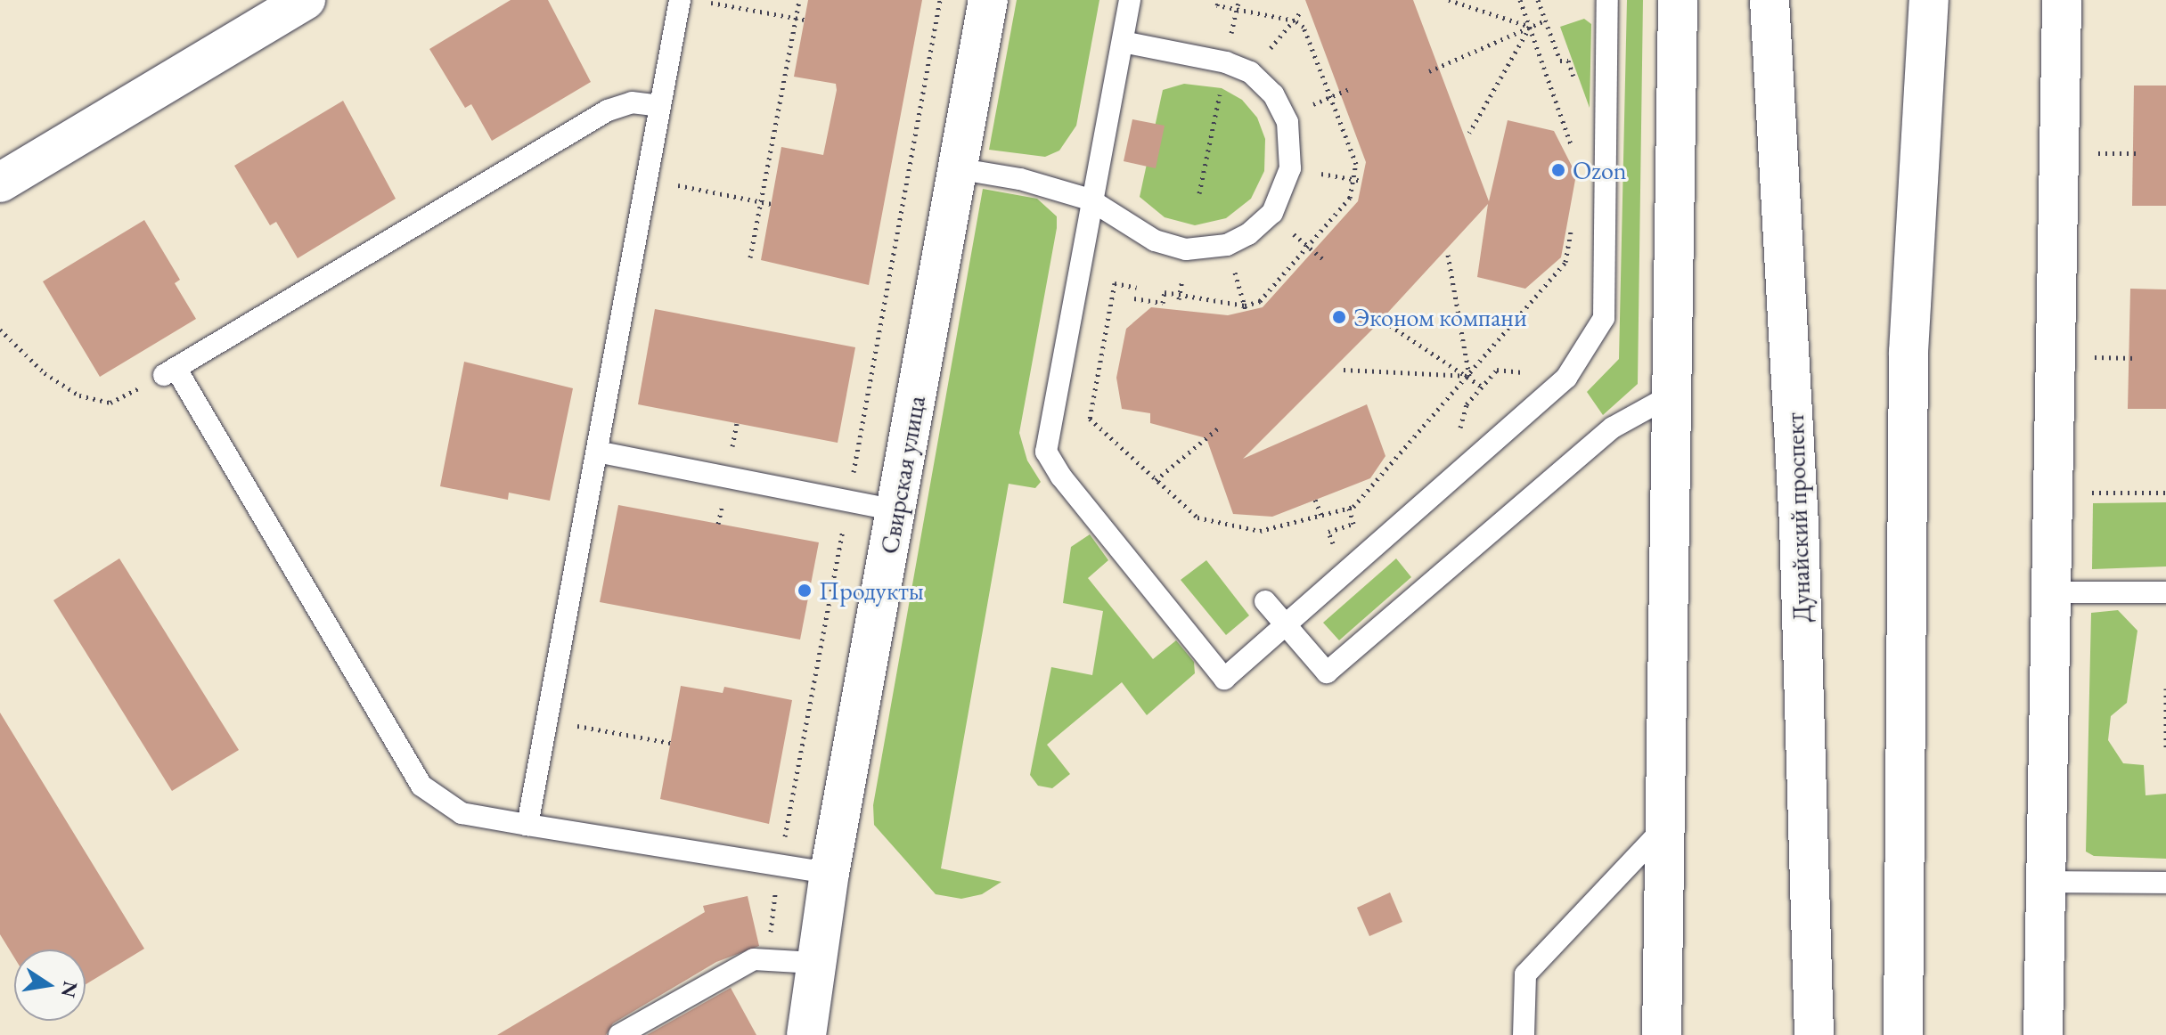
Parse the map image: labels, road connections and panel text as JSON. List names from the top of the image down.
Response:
{
  "streets": {
    "main road": ["Свирская улица", "Дунайский проспект"]
  },
  "places": ["Ozon", "Эконом компани", "Продукты"],
  "north": "right"
}
